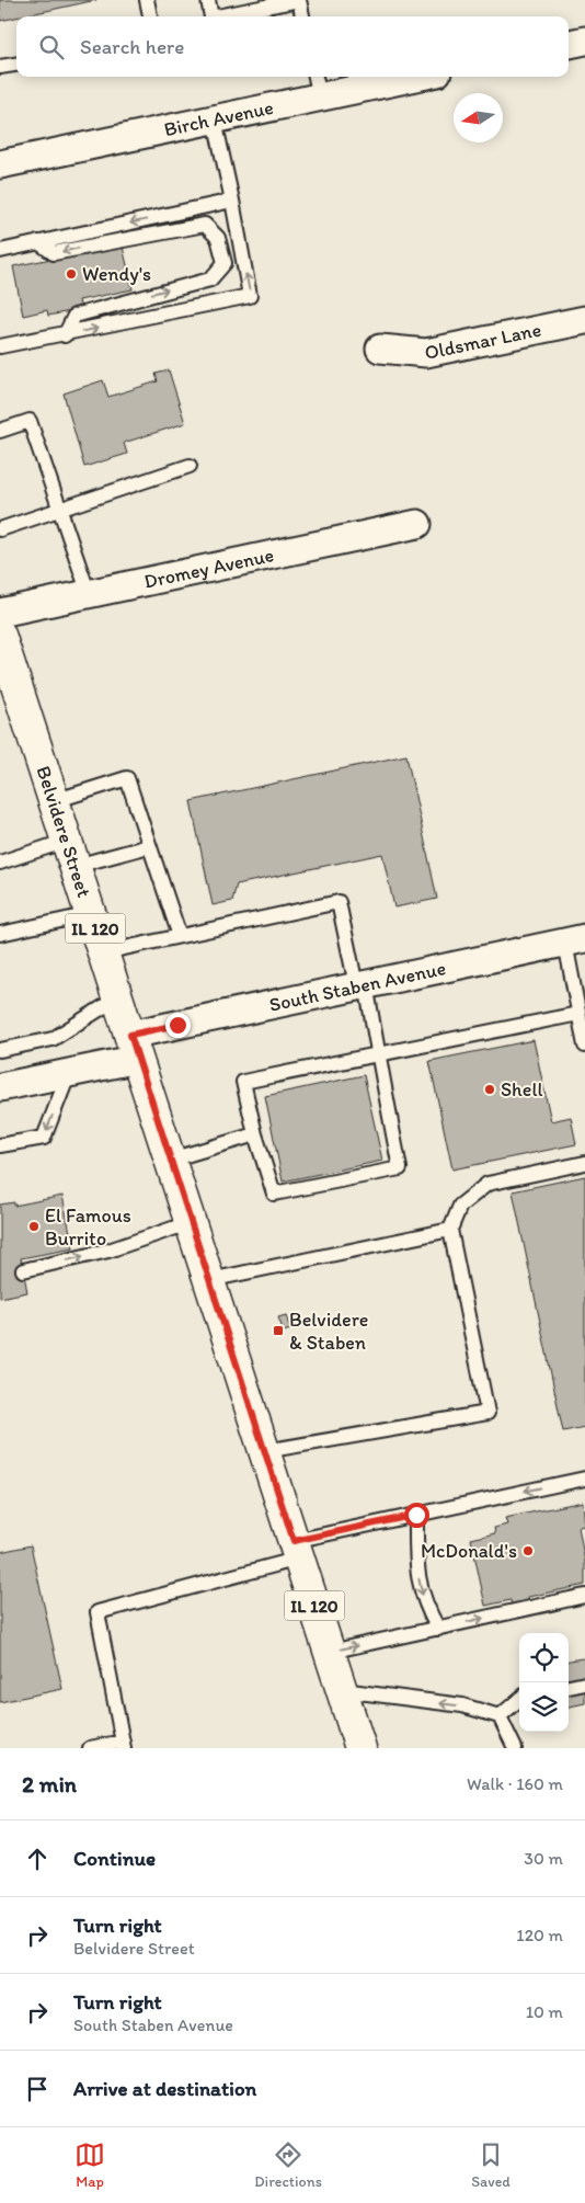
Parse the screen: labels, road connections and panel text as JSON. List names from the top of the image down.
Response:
{
  "streets": {
    "main road": ["Belvidere Street", "IL 120"],
    "street": [
      "Birch Avenue",
      "Oldsmar Lane",
      "Dromey Avenue",
      "South Staben Avenue"
    ]
  },
  "crossings": [
    ["Belvidere Street", "South Staben Avenue"]
  ],
  "places": {
    "other": [
      "Wendy's",
      "Shell",
      "El Famous Burrito",
      "McDonald's"
    ],
    "transit": ["Belvidere & Staben"]
  },
  "north": "left",
  "page": {
    "search": "Search here",
    "heading": ["2 min", "Walk · 160 m"],
    "list": [
      ["Continue", "30 m"],
      ["Turn right", "Belvidere Street", "120 m"],
      ["Turn right", "South Staben Avenue", "10 m"],
      "Arrive at destination"
    ],
    "nav": ["Map", "Directions", "Saved"]
  }
}
